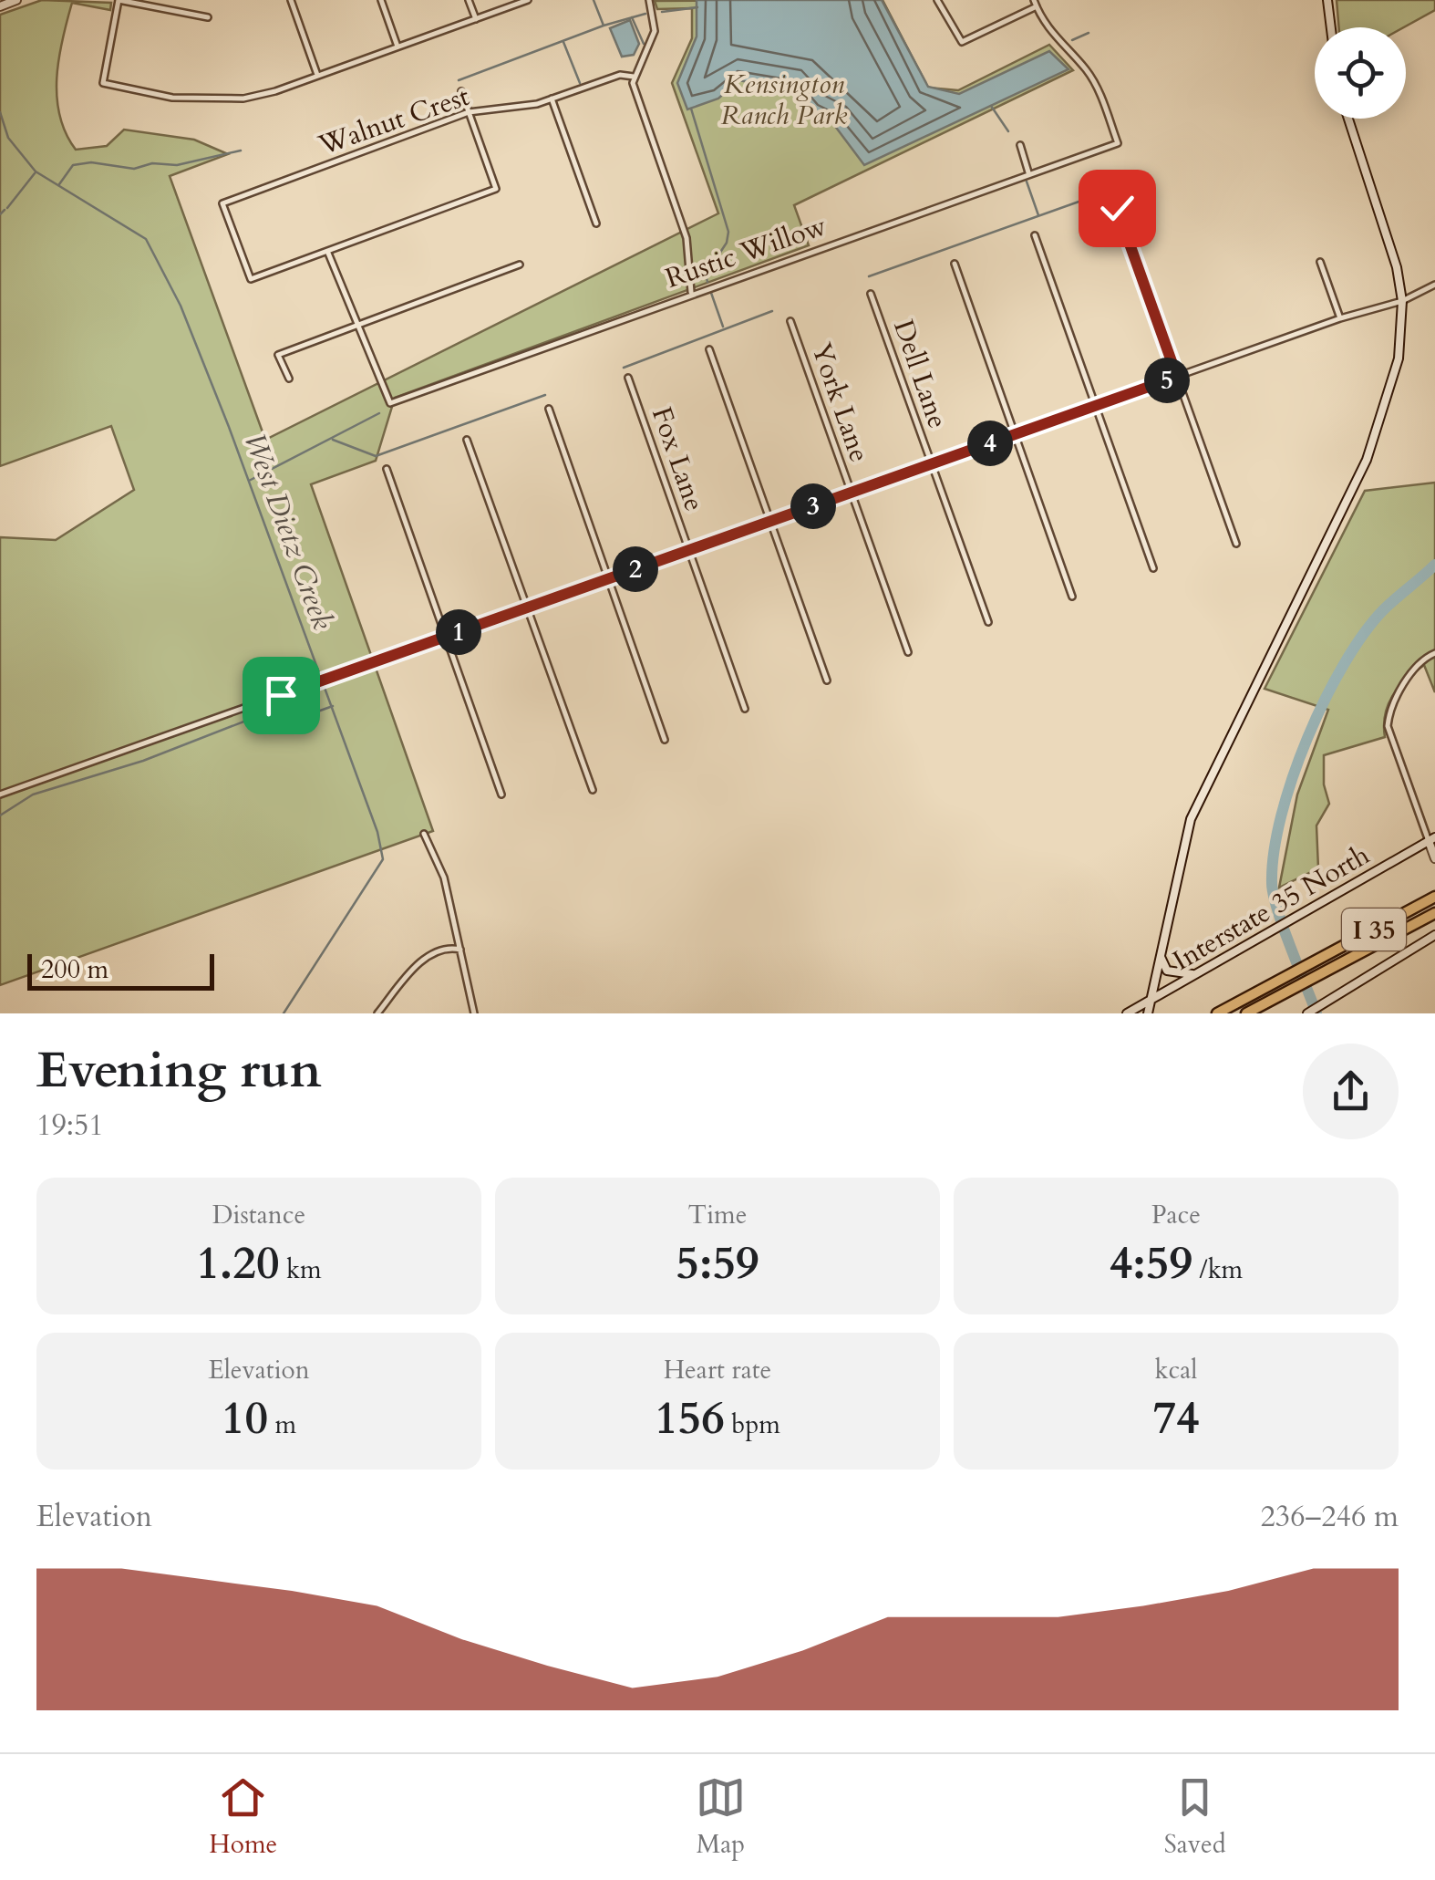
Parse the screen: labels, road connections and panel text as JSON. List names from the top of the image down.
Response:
{
  "streets": {
    "highway": ["I 35"],
    "main road": ["Interstate 35 North"],
    "street": [
      "Walnut Crest",
      "Rustic Willow",
      "Dell Lane",
      "York Lane",
      "Fox Lane"
    ]
  },
  "water": ["West Dietz Creek"],
  "parks": ["Kensington Ranch Park"],
  "scale_bar": "200 m",
  "page": {
    "pins": [
      "5",
      "4",
      "3",
      "2",
      "1"
    ],
    "scale": "200 m",
    "heading": ["Evening run", "19:51"],
    "stats": [
      ["Distance", "1.20 km"],
      ["Time", "5:59"],
      ["Pace", "4:59 /km"],
      ["Elevation", "10 m"],
      ["Heart rate", "156 bpm"],
      ["kcal", "74"]
    ],
    "chart": ["Elevation", "236–246 m"],
    "tabs": ["Home", "Map", "Saved"]
  }
}
